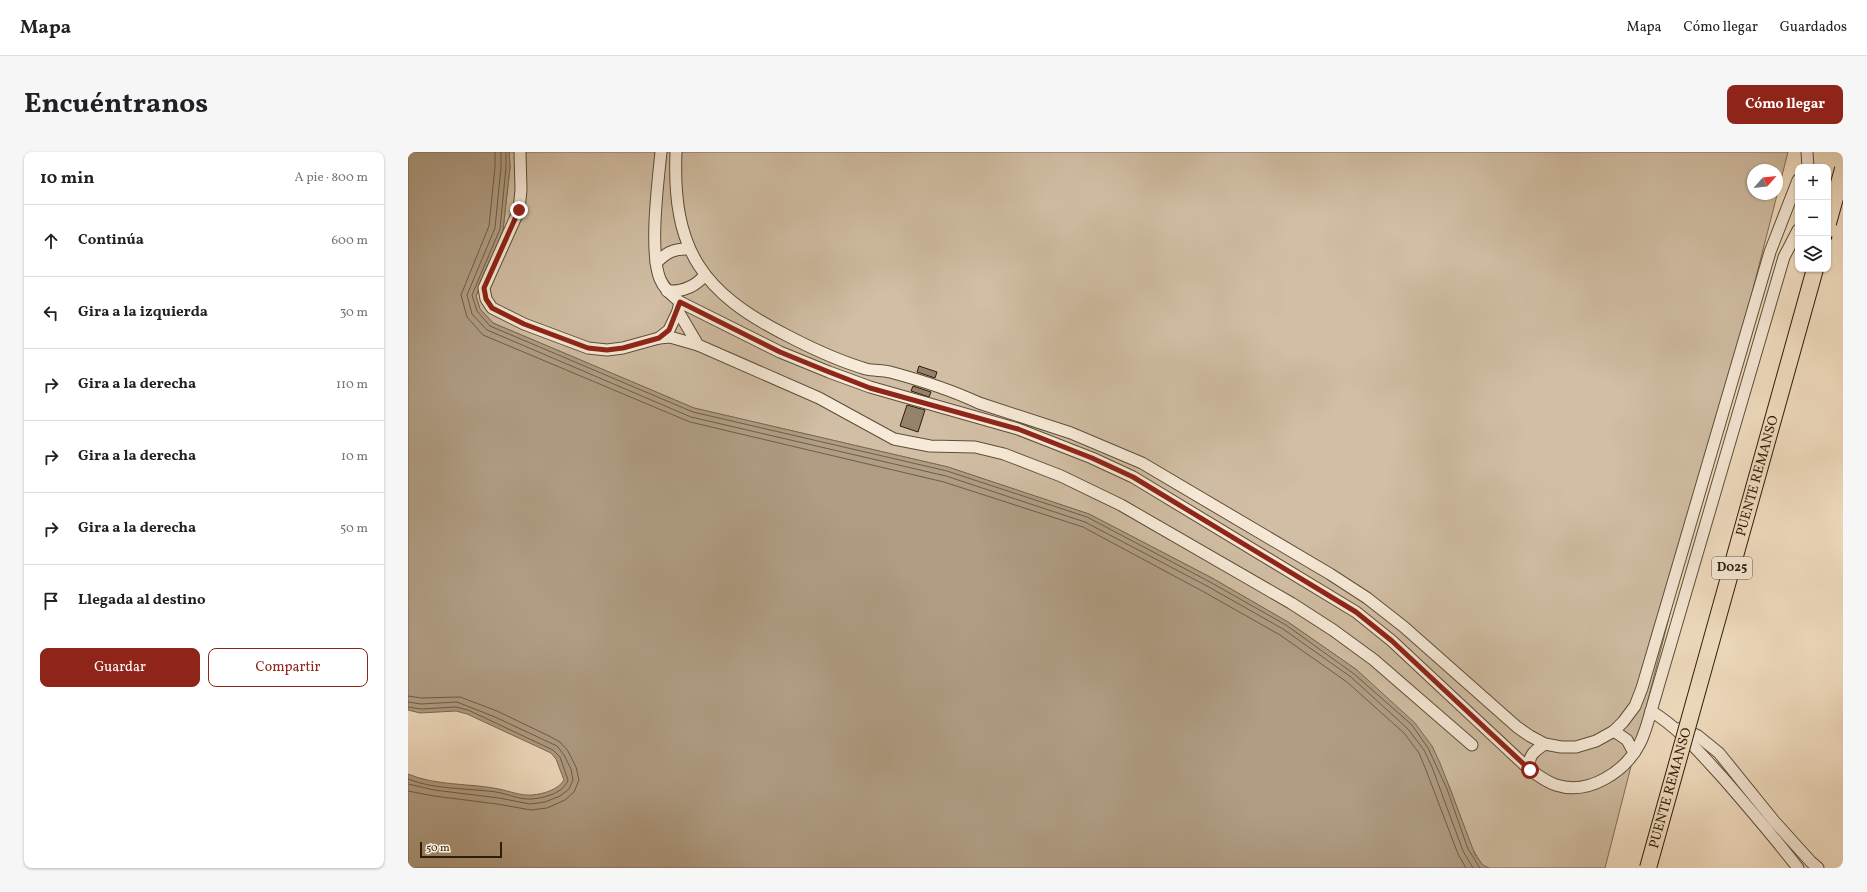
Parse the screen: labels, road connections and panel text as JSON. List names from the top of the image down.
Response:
{
  "streets": {
    "highway": ["PUENTE REMANSO", "D025"]
  },
  "scale_bar": "50 m",
  "north": "top right",
  "page": {
    "header": "Mapa",
    "nav": ["Mapa", "Cómo llegar", "Guardados"],
    "title": "Encuéntranos",
    "buttons": [
      "Cómo llegar",
      ["Guardar", "Compartir"]
    ],
    "heading": ["10 min", "A pie · 800 m"],
    "map_buttons": ["+", "−"],
    "list": [
      ["Continúa", "600 m"],
      ["Gira a la izquierda", "30 m"],
      ["Gira a la derecha", "110 m"],
      ["Gira a la derecha", "10 m"],
      ["Gira a la derecha", "50 m"],
      "Llegada al destino"
    ],
    "scale": "50 m"
  }
}
